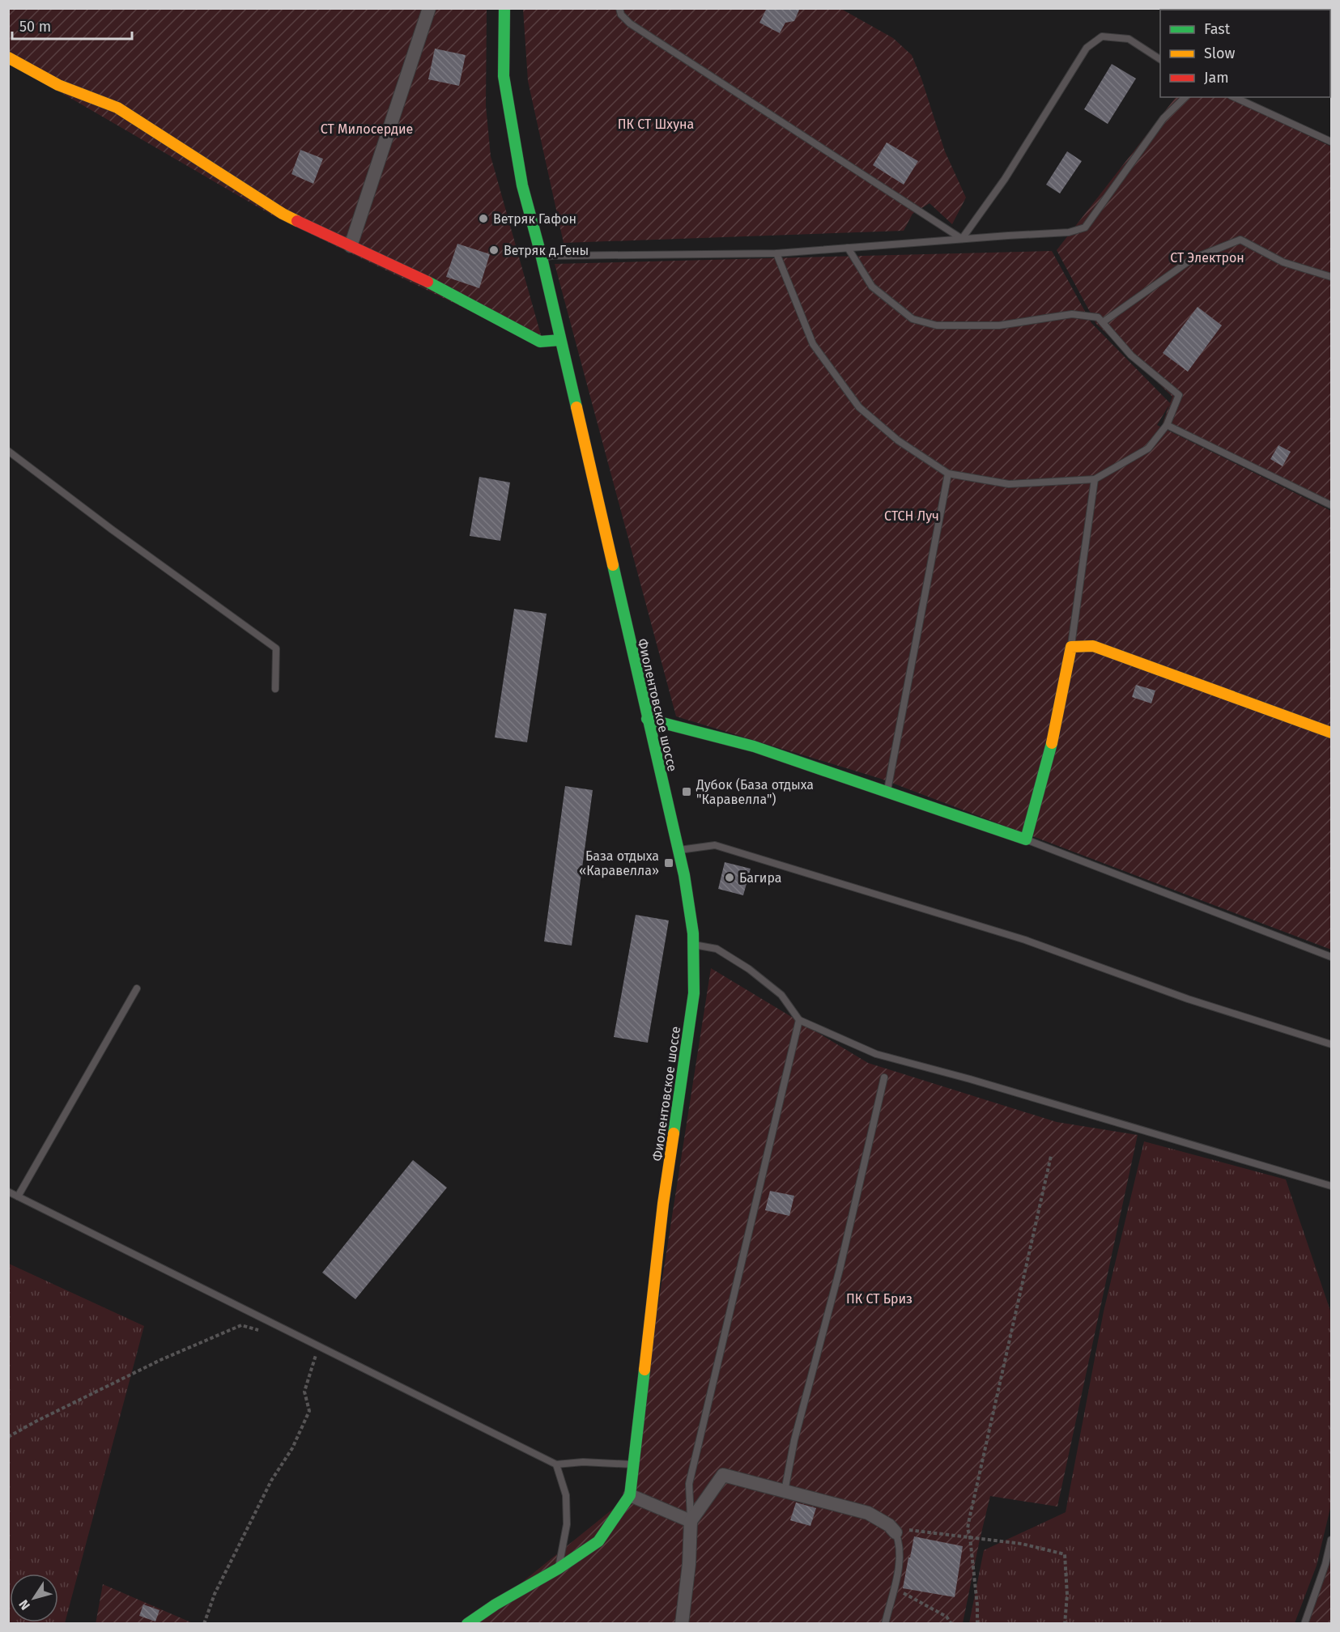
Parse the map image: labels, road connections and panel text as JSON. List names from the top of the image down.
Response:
{
  "streets": {
    "main road": ["Фиолентовское шоссе"]
  },
  "parks": [
    "ПК СТ Шхуна",
    "СТ Милосердие",
    "СТ Электрон",
    "СТСН Луч",
    "ПК СТ Бриз"
  ],
  "places": {
    "other": ["Ветряк Гафон", "Ветряк д.Гены", "Багира"],
    "transit": ["Дубок (База отдыха \"Каравелла\")", "База отдыха «Каравелла»"]
  },
  "legend": ["Fast", "Slow", "Jam"],
  "scale_bar": "50 m",
  "north": "bottom left"
}
